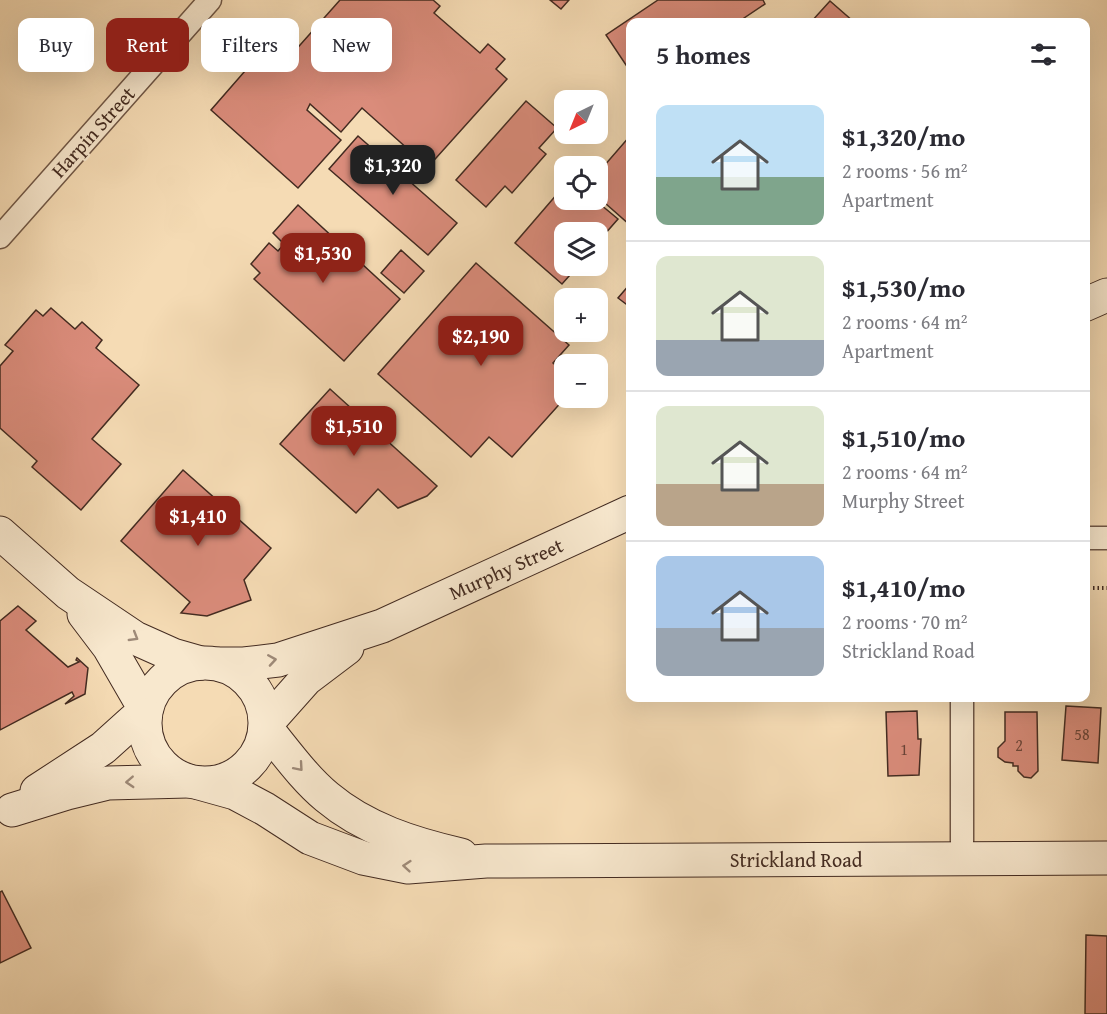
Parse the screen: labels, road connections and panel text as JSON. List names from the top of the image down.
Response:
{
  "streets": {
    "street": ["Harpin Street", "Murphy Street", "Strickland Road"]
  },
  "crossings": [
    ["Murphy Street", "Strickland Road"]
  ],
  "house_numbers": ["58", "2", "1"],
  "north": "bottom left",
  "page": {
    "chip": [
      "Buy",
      "Rent",
      "Filters",
      "New"
    ],
    "heading": "5 homes",
    "map_buttons": ["+", "−"],
    "list": [
      {
        "name": "$1,320/mo",
        "note": "2 rooms · 56 m² · Apartment"
      },
      {
        "name": "$1,530/mo",
        "note": "2 rooms · 64 m² · Apartment"
      },
      {
        "name": "$1,510/mo",
        "note": "2 rooms · 64 m² · Murphy Street"
      },
      {
        "name": "$1,410/mo",
        "note": "2 rooms · 70 m² · Strickland Road"
      }
    ],
    "price": [
      "$1,320",
      "$1,530",
      "$2,190",
      "$1,510",
      "$1,410"
    ]
  }
}
